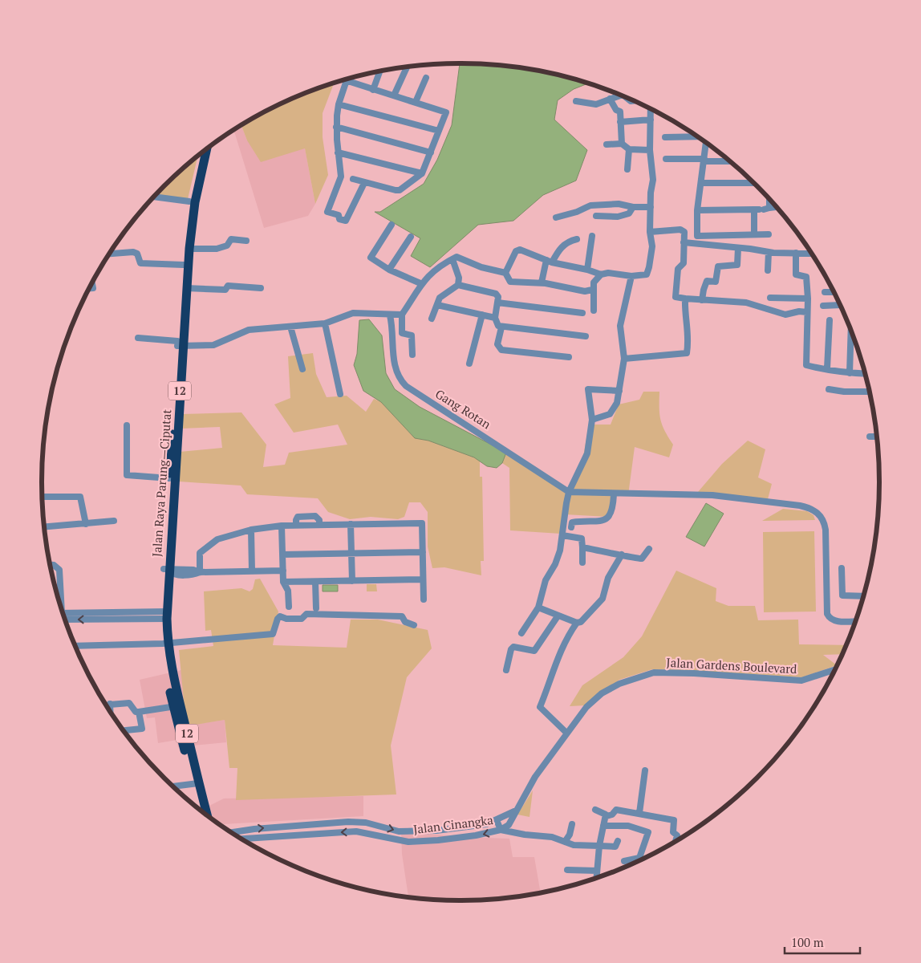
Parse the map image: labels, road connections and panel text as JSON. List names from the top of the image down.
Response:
{
  "streets": {
    "highway": ["12", "Jalan Raya Parung—Ciputat"],
    "street": ["Gang Rotan", "Jalan Gardens Boulevard", "Jalan Cinangka"]
  },
  "crossings": [
    ["Jalan Gardens Boulevard", "Jalan Cinangka"]
  ],
  "scale_bar": "100 m"
}
